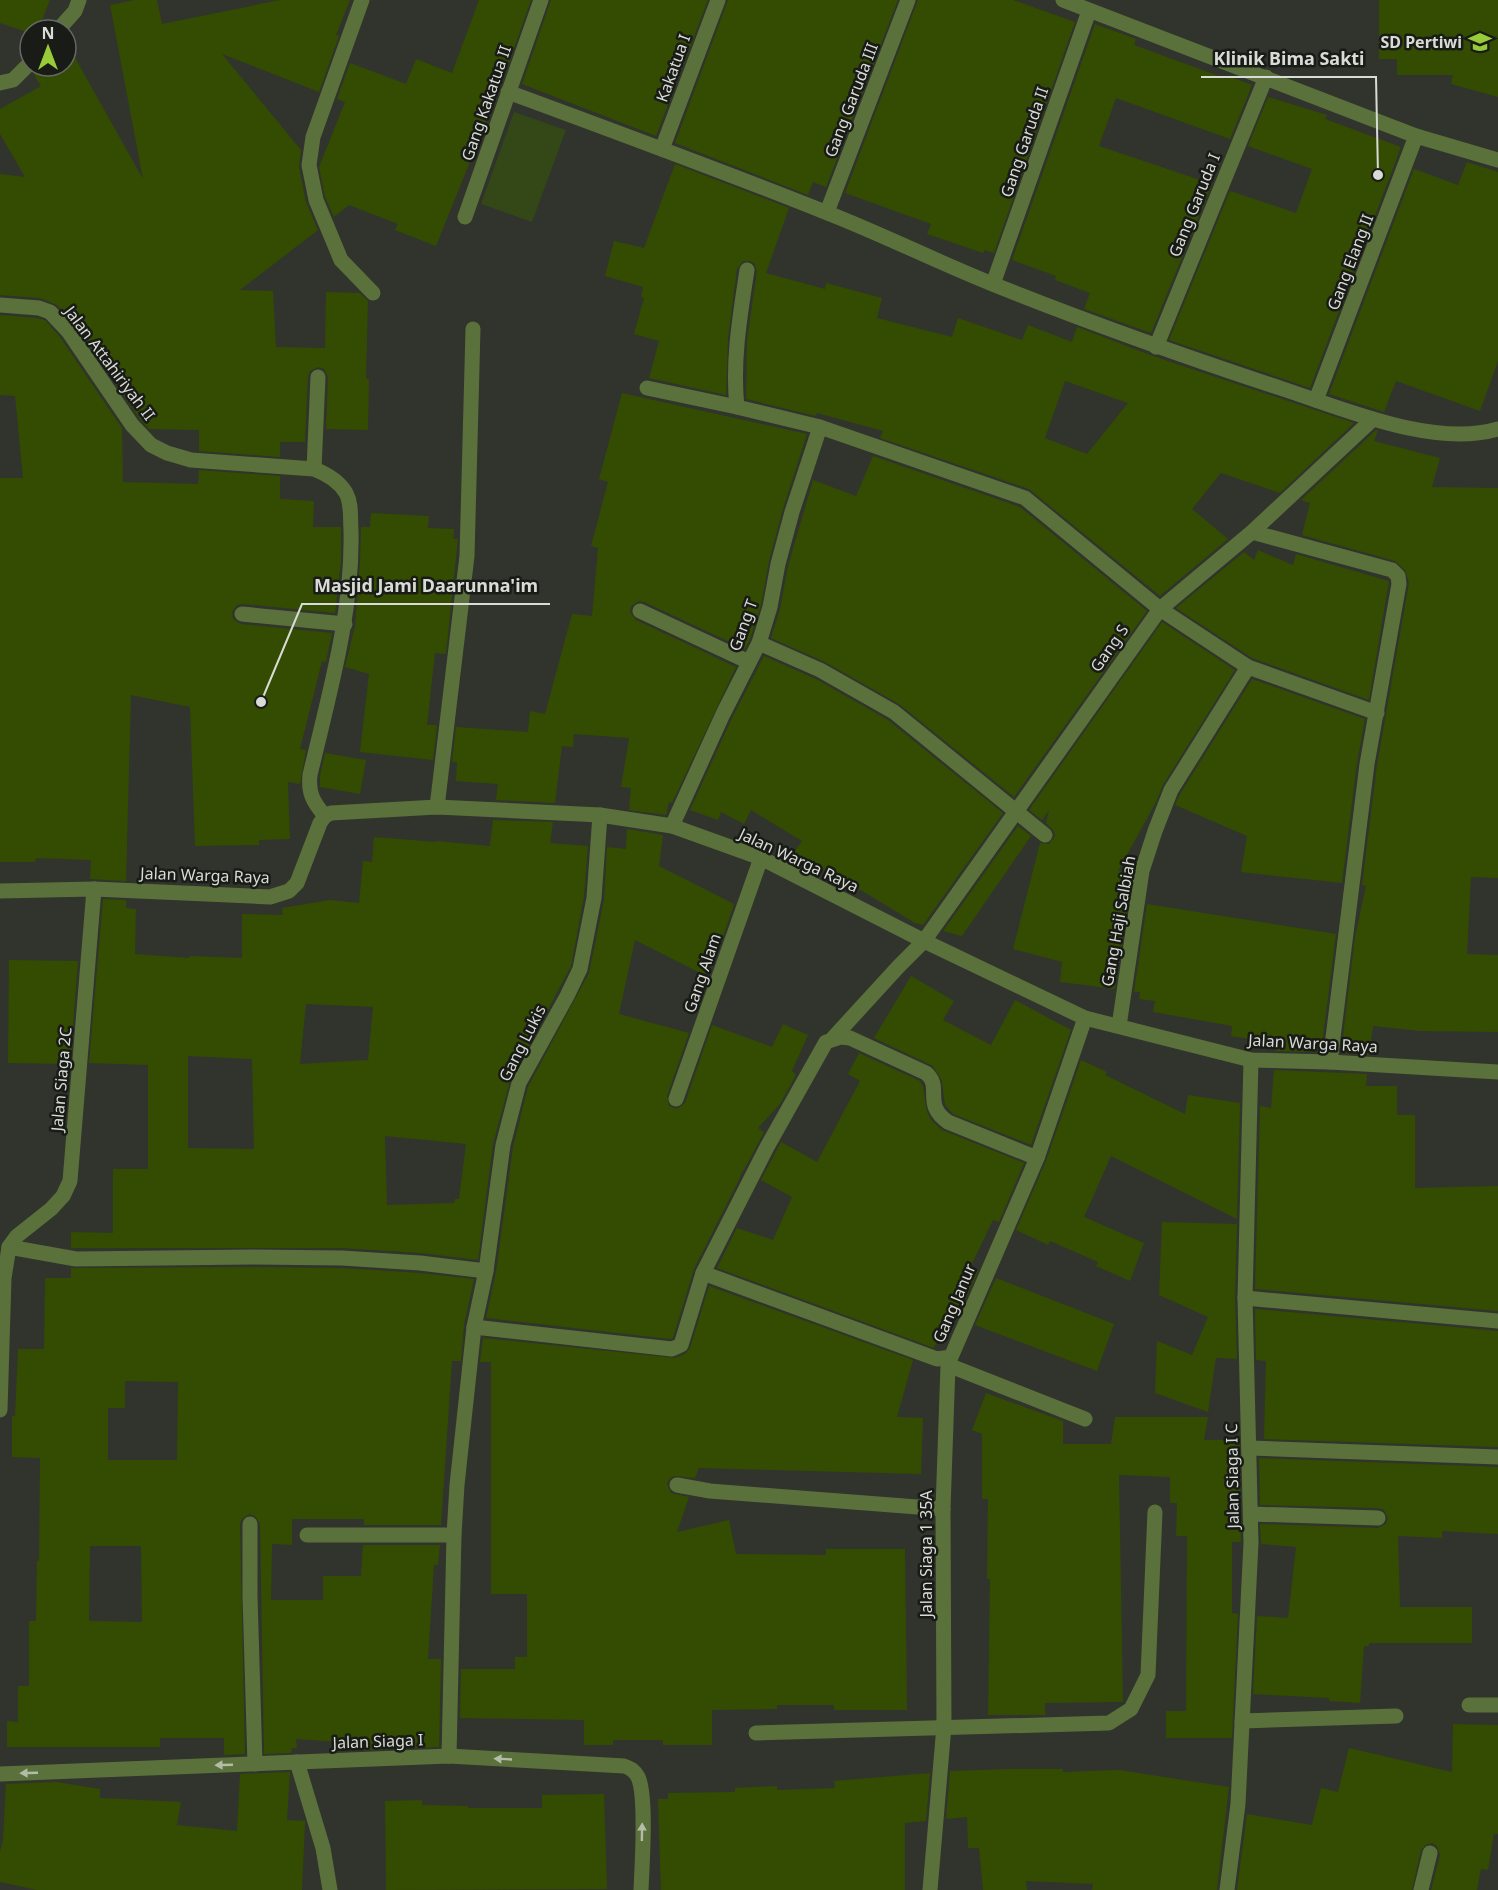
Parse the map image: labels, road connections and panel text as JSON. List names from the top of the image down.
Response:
{
  "streets": {
    "street": [
      "Kakatua I",
      "Gang Garuda III",
      "Gang Kakatua II",
      "Gang Garuda II",
      "Gang Garuda I",
      "Gang Elang II",
      "Jalan Attahiriyah II",
      "Gang T",
      "Gang S",
      "Jalan Warga Raya",
      "Gang Haji Salbiah",
      "Gang Alam",
      "Gang Lukis",
      "Jalan Siaga 2C",
      "Gang Janur",
      "Jalan Siaga I C",
      "Jalan Siaga 1 35A",
      "Jalan Siaga I"
    ]
  },
  "crossings": [
    ["Gang T", "Jalan Warga Raya"],
    ["Gang S", "Jalan Warga Raya"],
    ["Gang S", "Gang Lukis"],
    ["Gang S", "Gang Janur"],
    ["Jalan Warga Raya", "Gang Haji Salbiah"],
    ["Jalan Warga Raya", "Gang Alam"],
    ["Jalan Warga Raya", "Gang Lukis"],
    ["Jalan Warga Raya", "Jalan Siaga 2C"],
    ["Jalan Warga Raya", "Gang Janur"],
    ["Jalan Warga Raya", "Jalan Siaga I C"],
    ["Gang Lukis", "Jalan Siaga I"]
  ],
  "one_way": ["Jalan Siaga I"],
  "places": {
    "school or university": ["SD Pertiwi"],
    "other": ["Klinik Bima Sakti", "Masjid Jami Daarunna'im"]
  },
  "north": "top"
}
